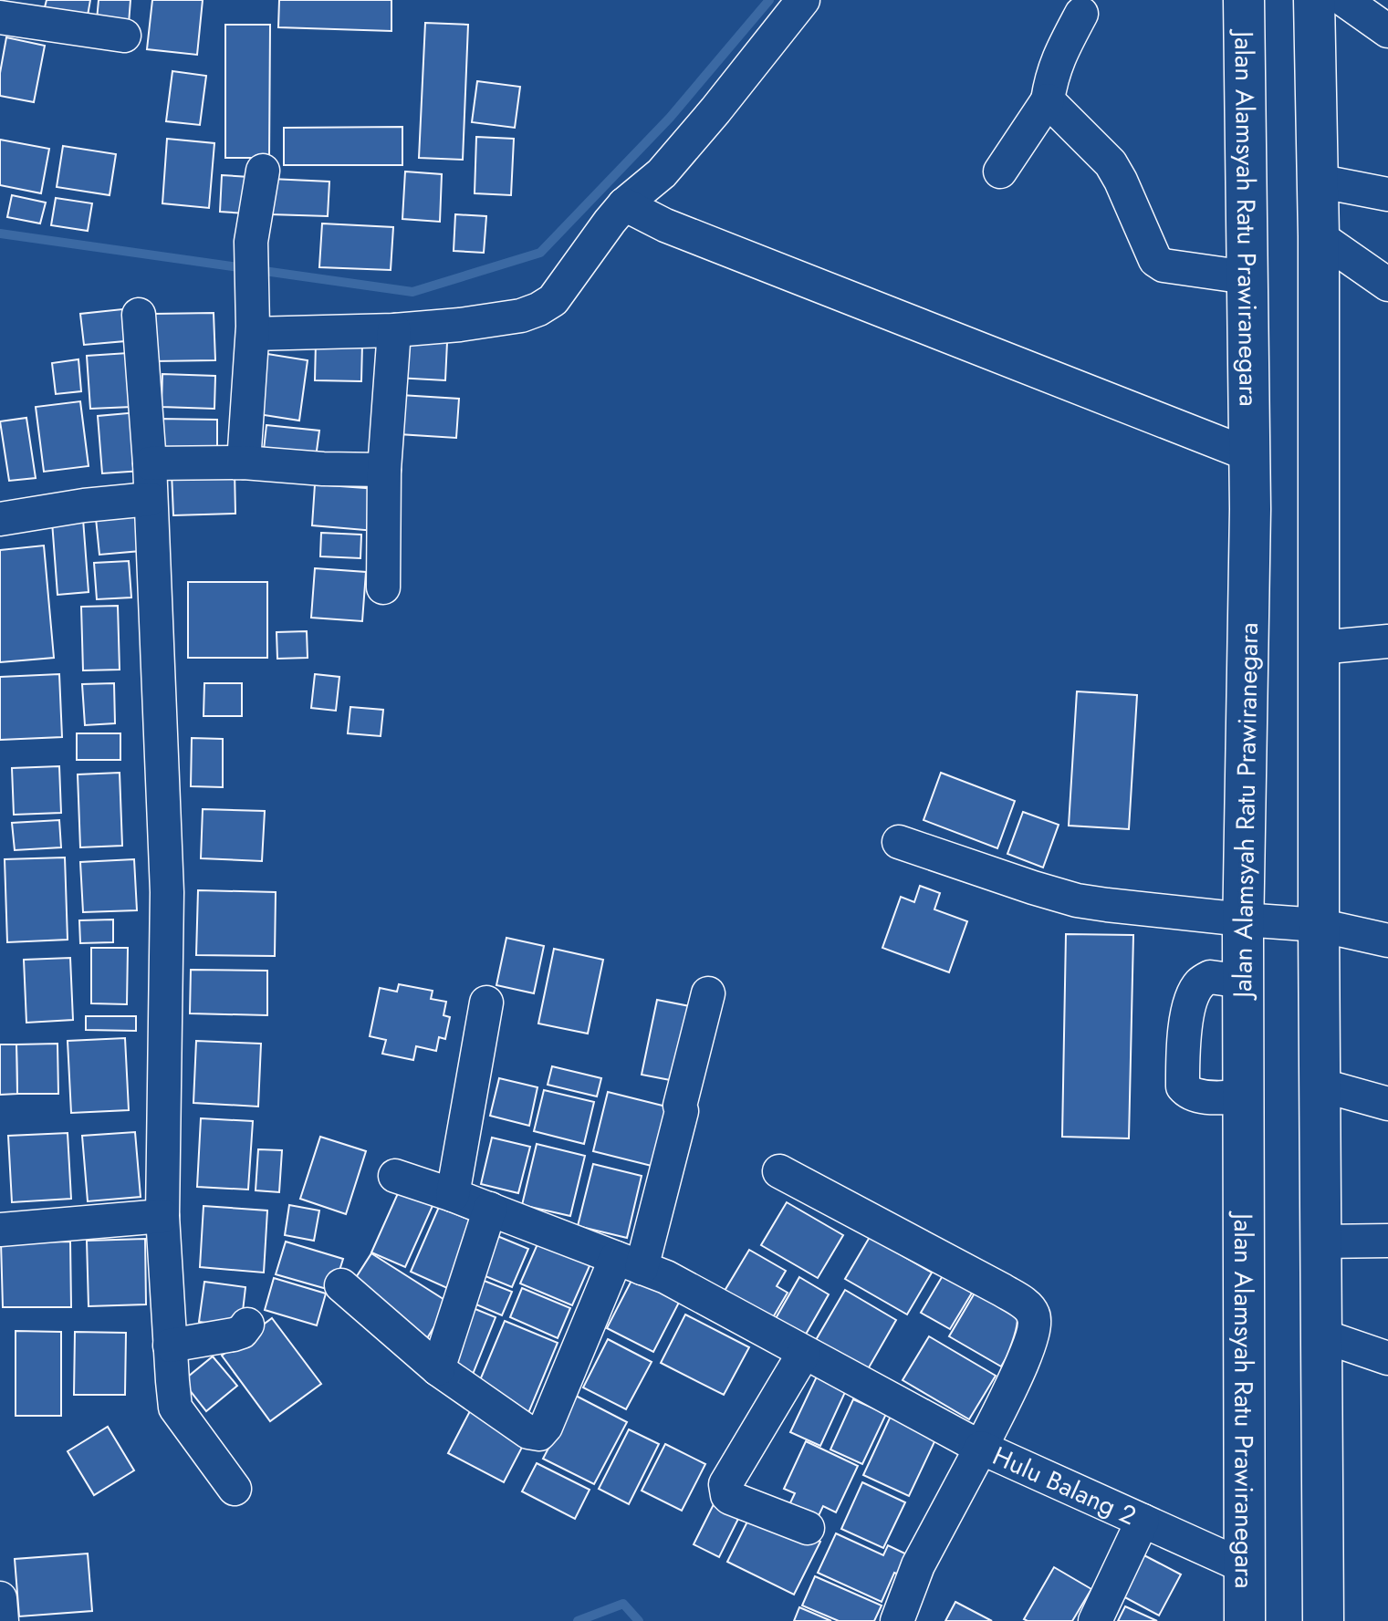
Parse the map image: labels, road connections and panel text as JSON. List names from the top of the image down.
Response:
{
  "streets": {
    "highway": ["Jalan Alamsyah Ratu Prawiranegara"],
    "street": ["Hulu Balang 2"]
  },
  "crossings": [
    ["Jalan Alamsyah Ratu Prawiranegara", "Hulu Balang 2"]
  ]
}
